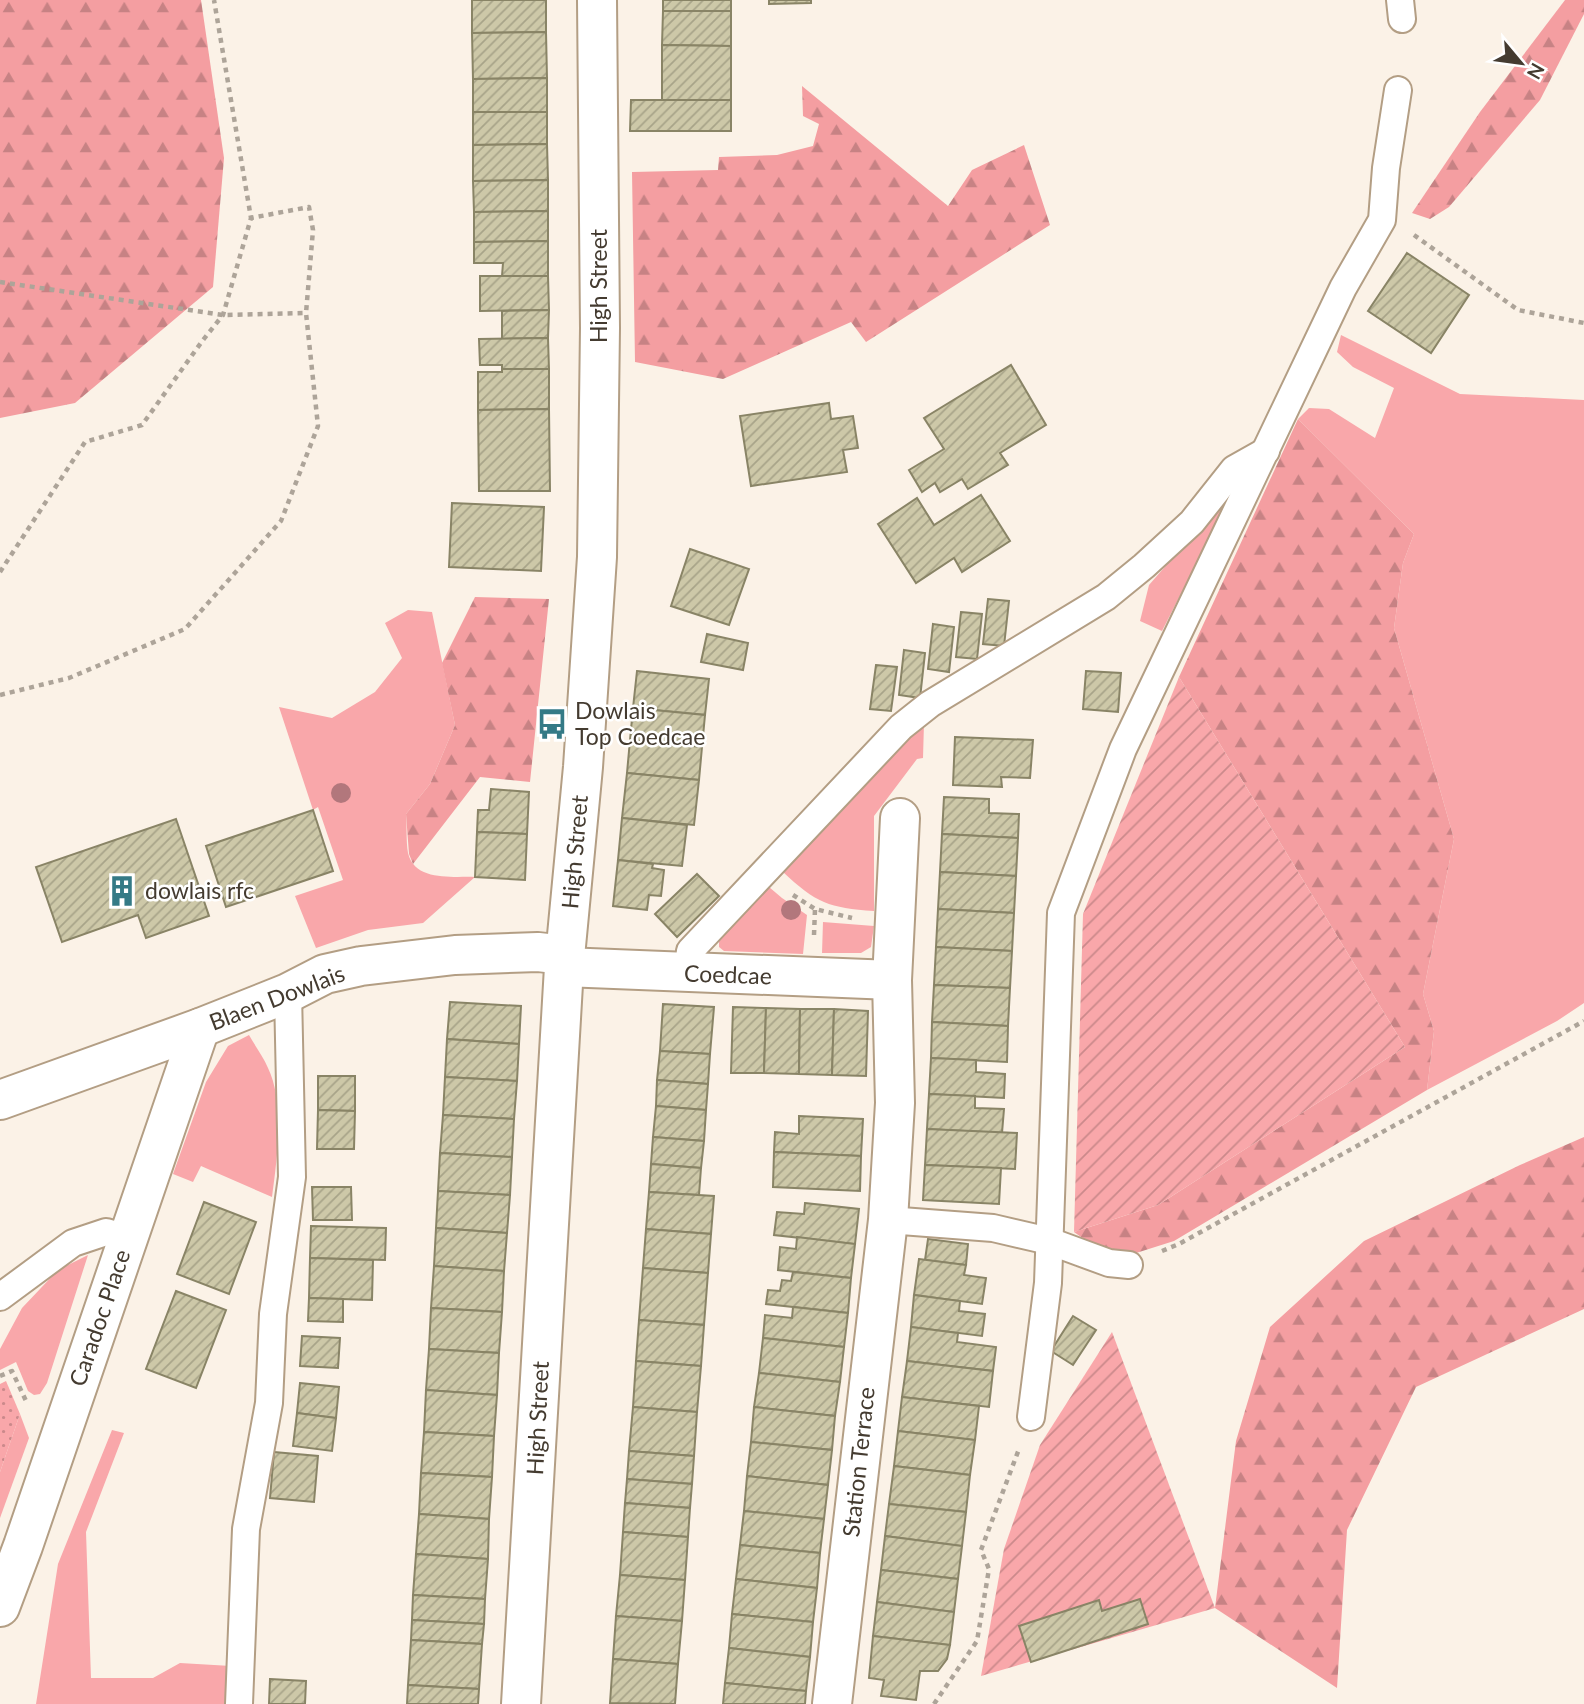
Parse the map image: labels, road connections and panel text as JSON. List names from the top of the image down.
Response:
{
  "streets": {
    "street": [
      "High Street",
      "Coedcae",
      "Blaen Dowlais",
      "Caradoc Place",
      "Station Terrace"
    ]
  },
  "crossings": [
    ["High Street", "Coedcae"],
    ["High Street", "Blaen Dowlais"],
    ["Coedcae", "Blaen Dowlais"],
    ["Coedcae", "Station Terrace"],
    ["Blaen Dowlais", "Caradoc Place"]
  ],
  "places": {
    "bus stop": ["Dowlais Top Coedcae"],
    "building": ["dowlais rfc"]
  },
  "north": "bottom right"
}
